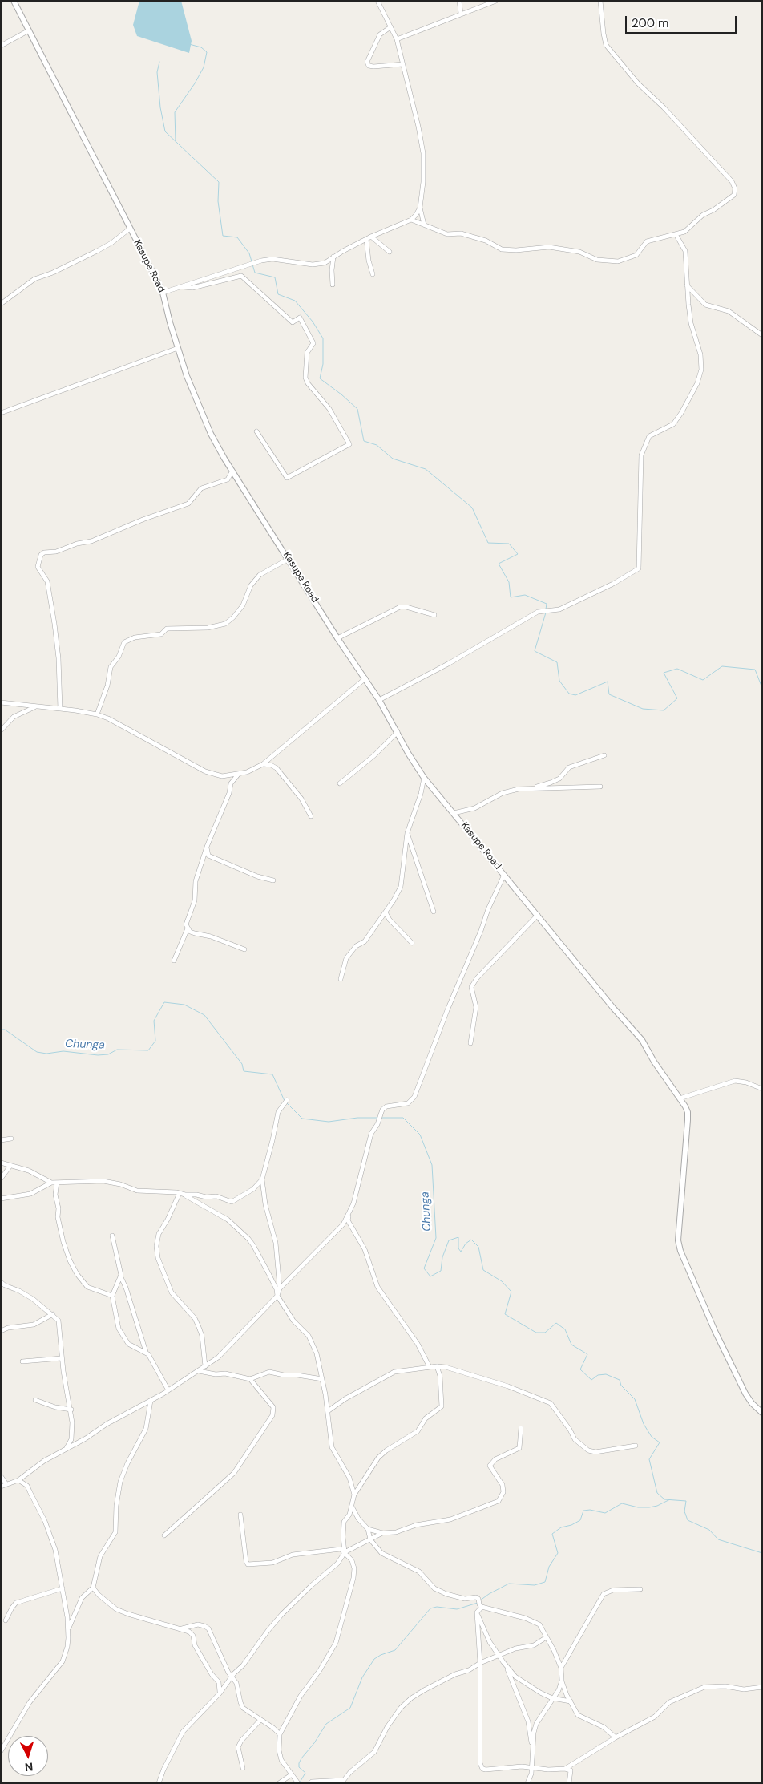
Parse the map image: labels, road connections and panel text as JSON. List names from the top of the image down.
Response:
{
  "streets": {
    "street": ["Kasupe Road"]
  },
  "water": ["Chunga"],
  "scale_bar": "200 m",
  "north": "bottom"
}
